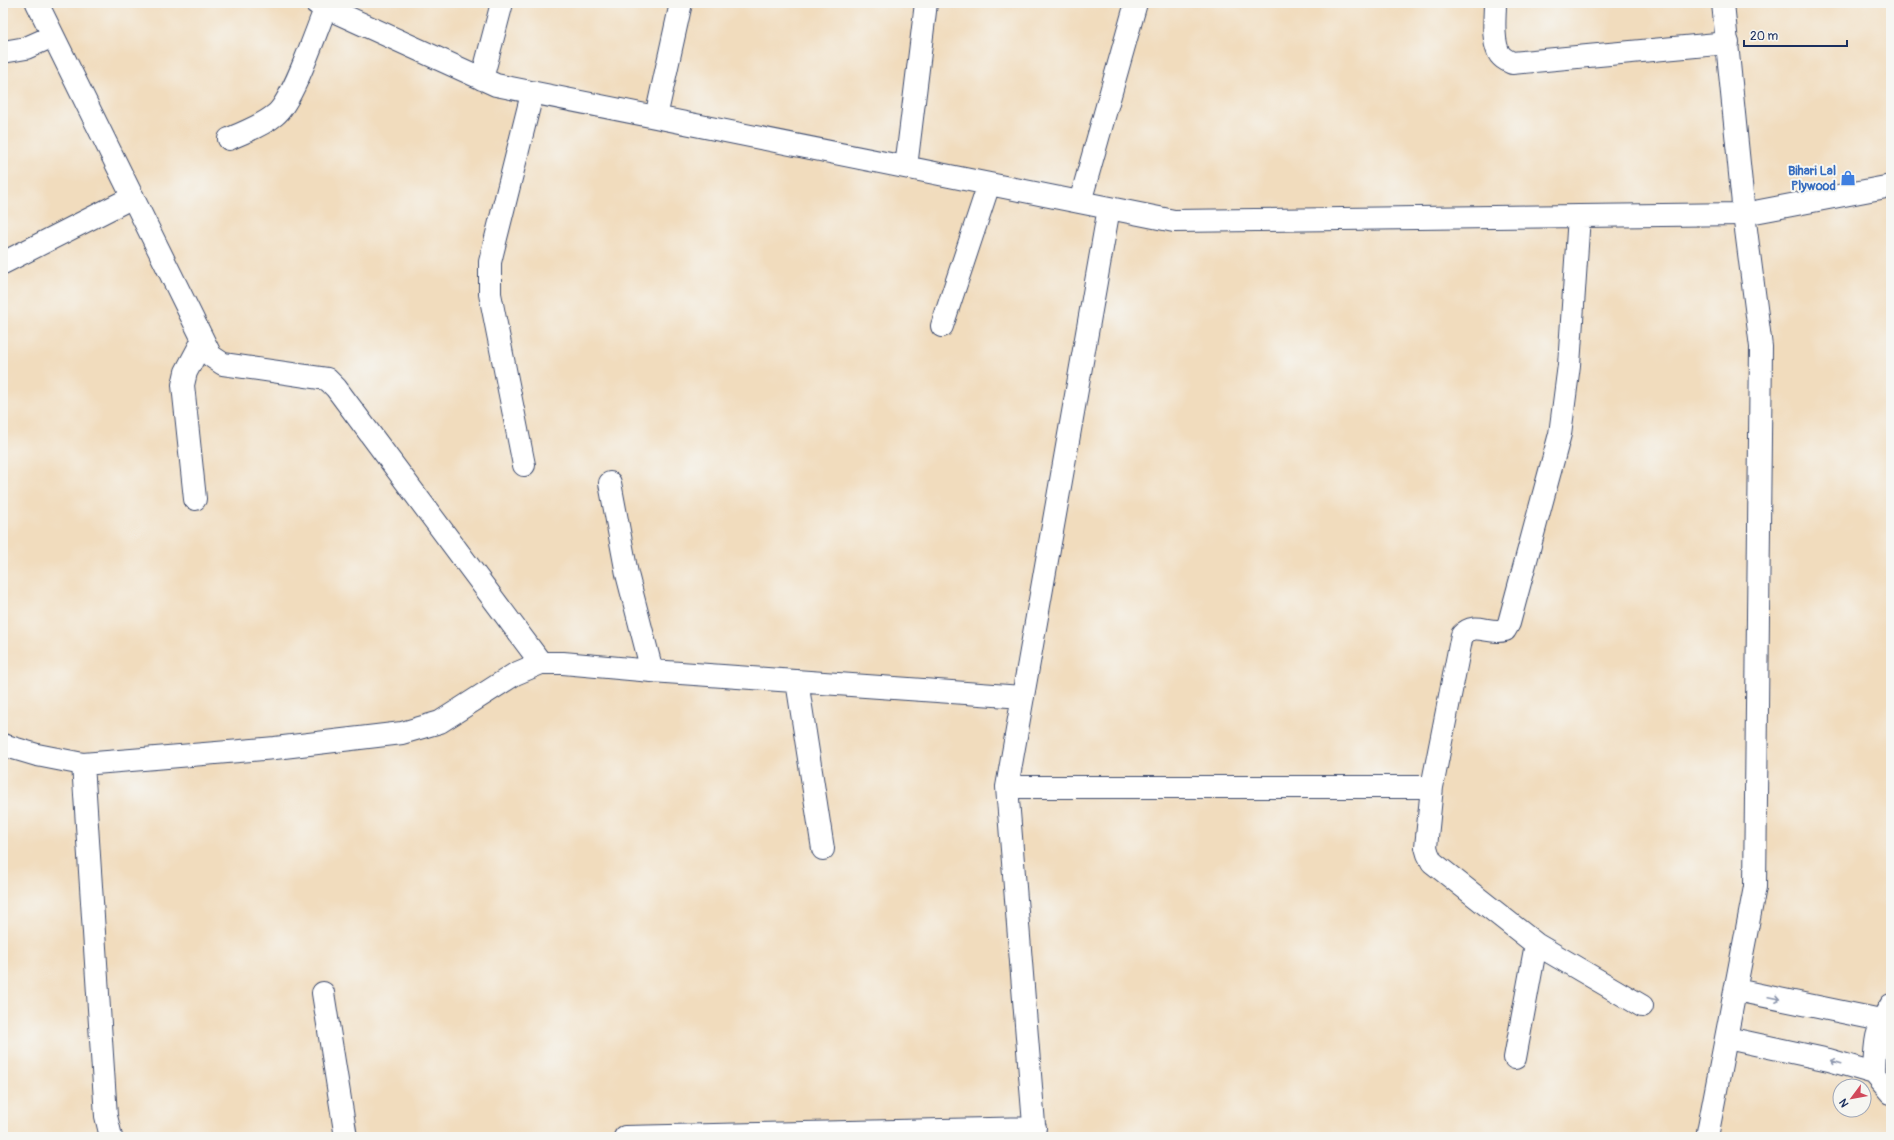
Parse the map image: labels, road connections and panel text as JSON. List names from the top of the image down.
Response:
{
  "places": {
    "shop": ["Bihari Lal Plywood"]
  },
  "scale_bar": "20 m",
  "north": "bottom left"
}
